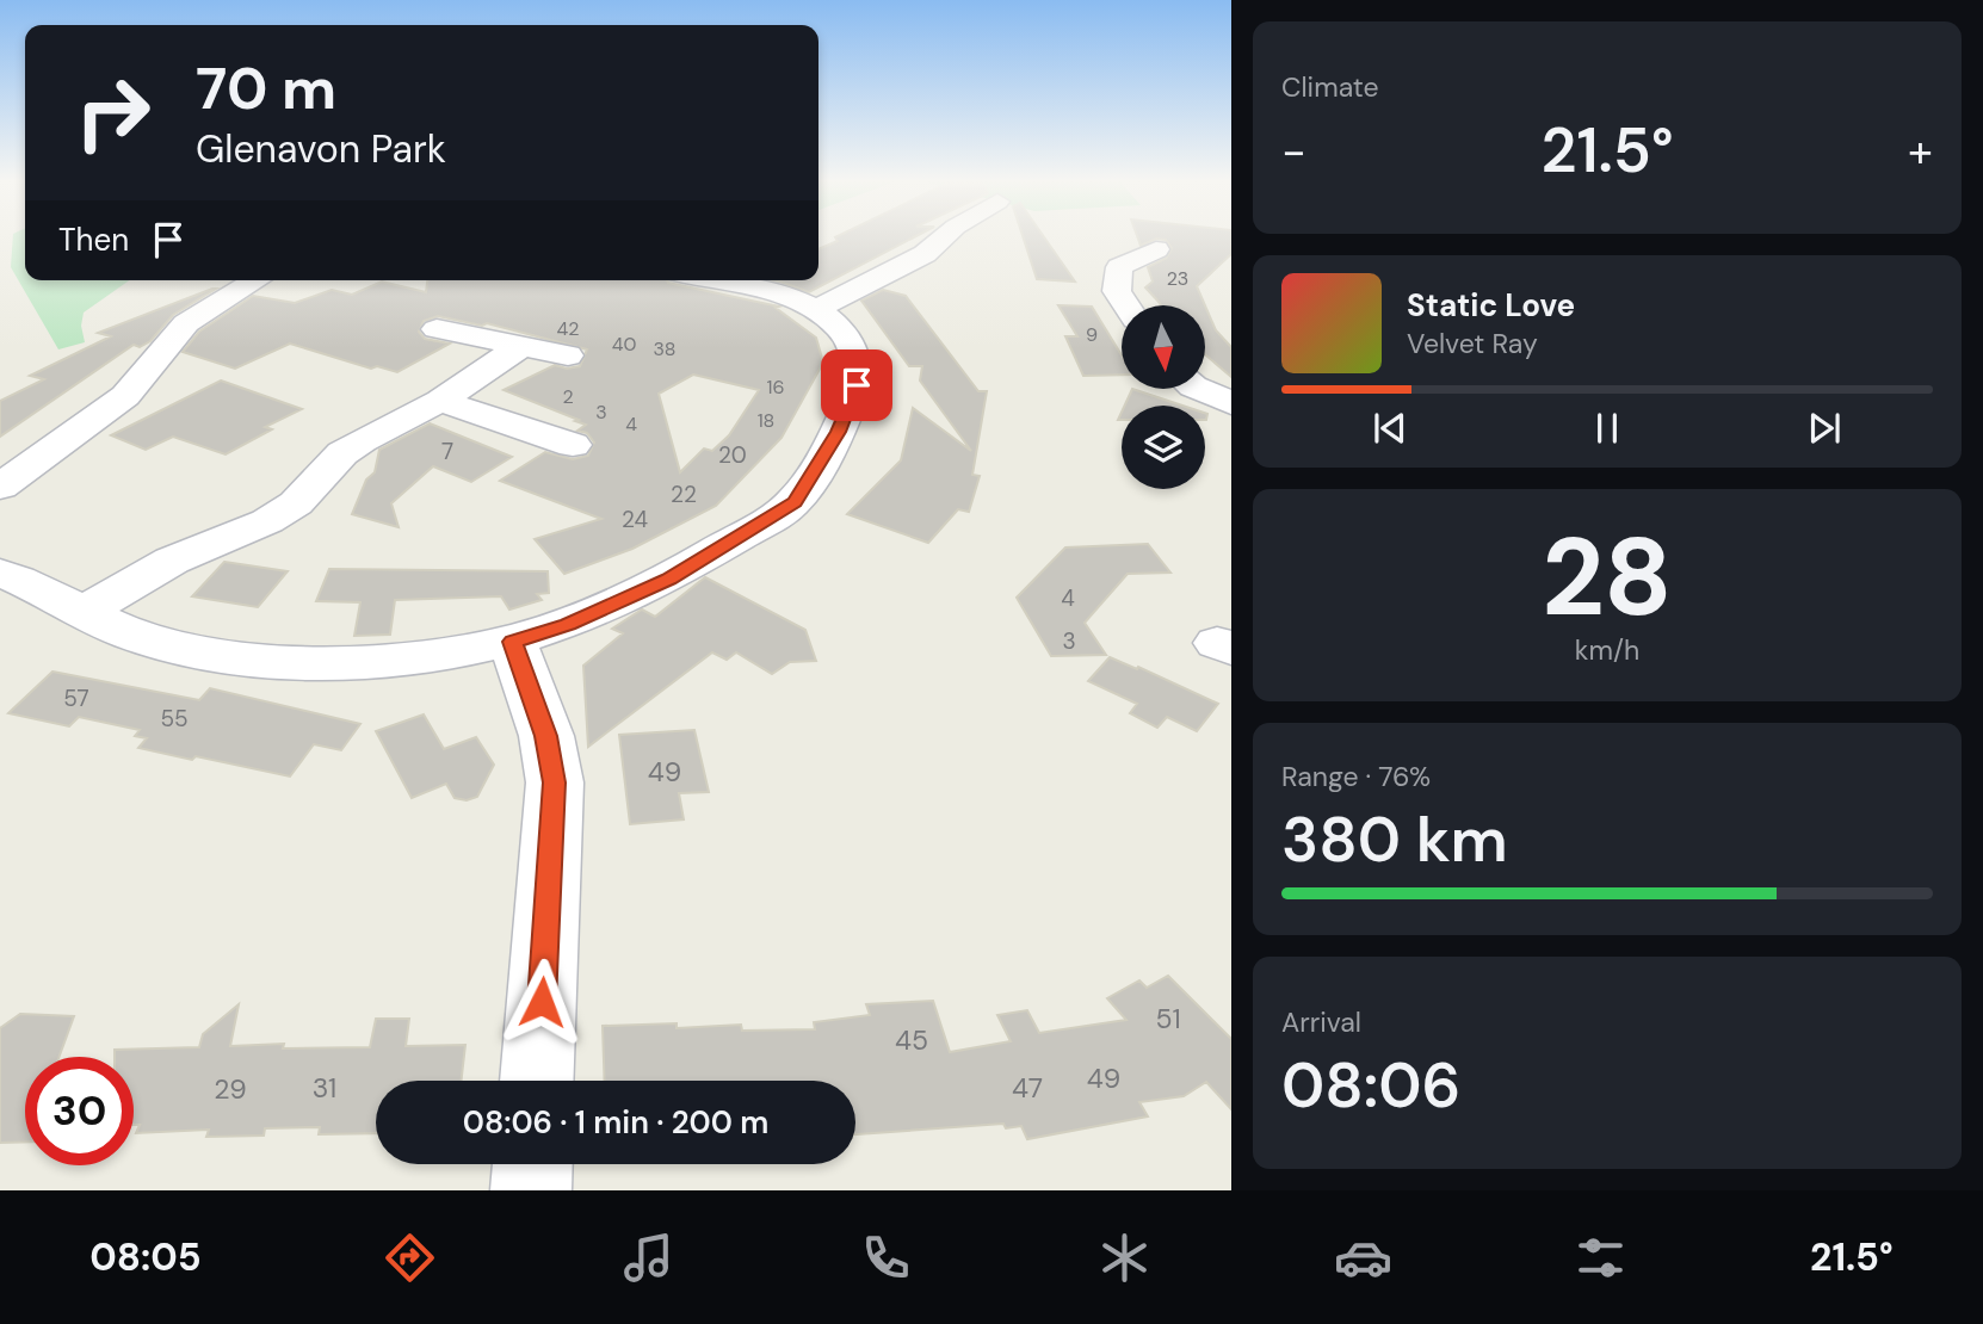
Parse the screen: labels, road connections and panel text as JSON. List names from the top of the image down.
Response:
{
  "house_numbers": [
    "23",
    "42",
    "9",
    "40",
    "38",
    "16",
    "2",
    "3",
    "18",
    "4",
    "7",
    "20",
    "22",
    "24",
    "4",
    "3",
    "57",
    "55",
    "49",
    "51",
    "45",
    "49",
    "31",
    "47",
    "29"
  ],
  "north": "bottom",
  "page": {
    "tile": [
      "Climate",
      ["28", "km/h"],
      ["Range · 76%", "380 km"],
      ["Arrival", "08:06"]
    ],
    "turn": ["70 m", "Glenavon Park"],
    "heat": ["−", "21.5°", "+"],
    "then": "Then",
    "song": ["Static Love", "Velvet Ray"],
    "limit": "30",
    "trip": "08:06 · 1 min · 200 m",
    "tabs": ["08:05", "21.5°"]
  }
}
